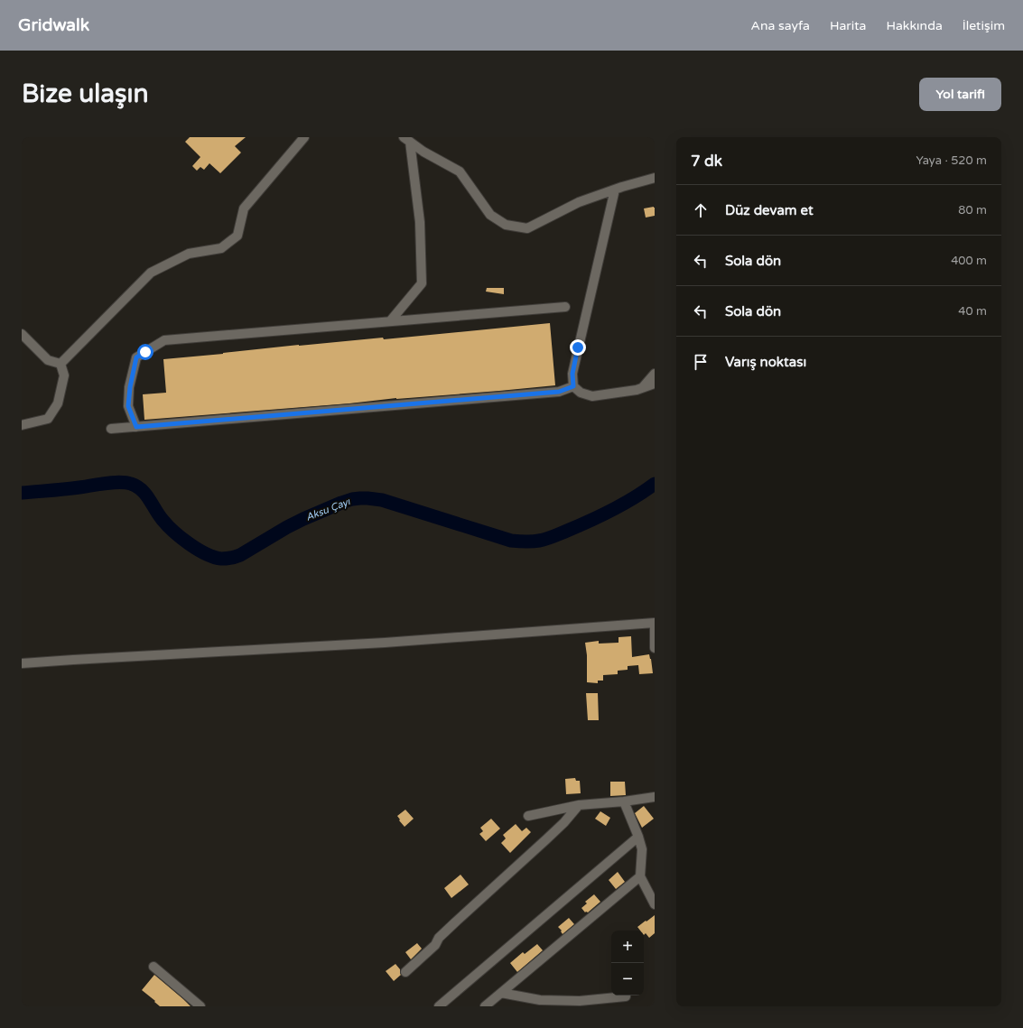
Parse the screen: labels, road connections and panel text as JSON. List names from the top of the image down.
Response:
{
  "water": ["Aksu Çayı"],
  "page": {
    "header": "Gridwalk",
    "nav": [
      "Ana sayfa",
      "Harita",
      "Hakkında",
      "İletişim"
    ],
    "buttons": "Yol tarifi",
    "title": "Bize ulaşın",
    "heading": ["7 dk", "Yaya · 520 m"],
    "list": [
      ["Düz devam et", "80 m"],
      ["Sola dön", "400 m"],
      ["Sola dön", "40 m"],
      "Varış noktası"
    ],
    "map_buttons": ["+", "−"]
  }
}
